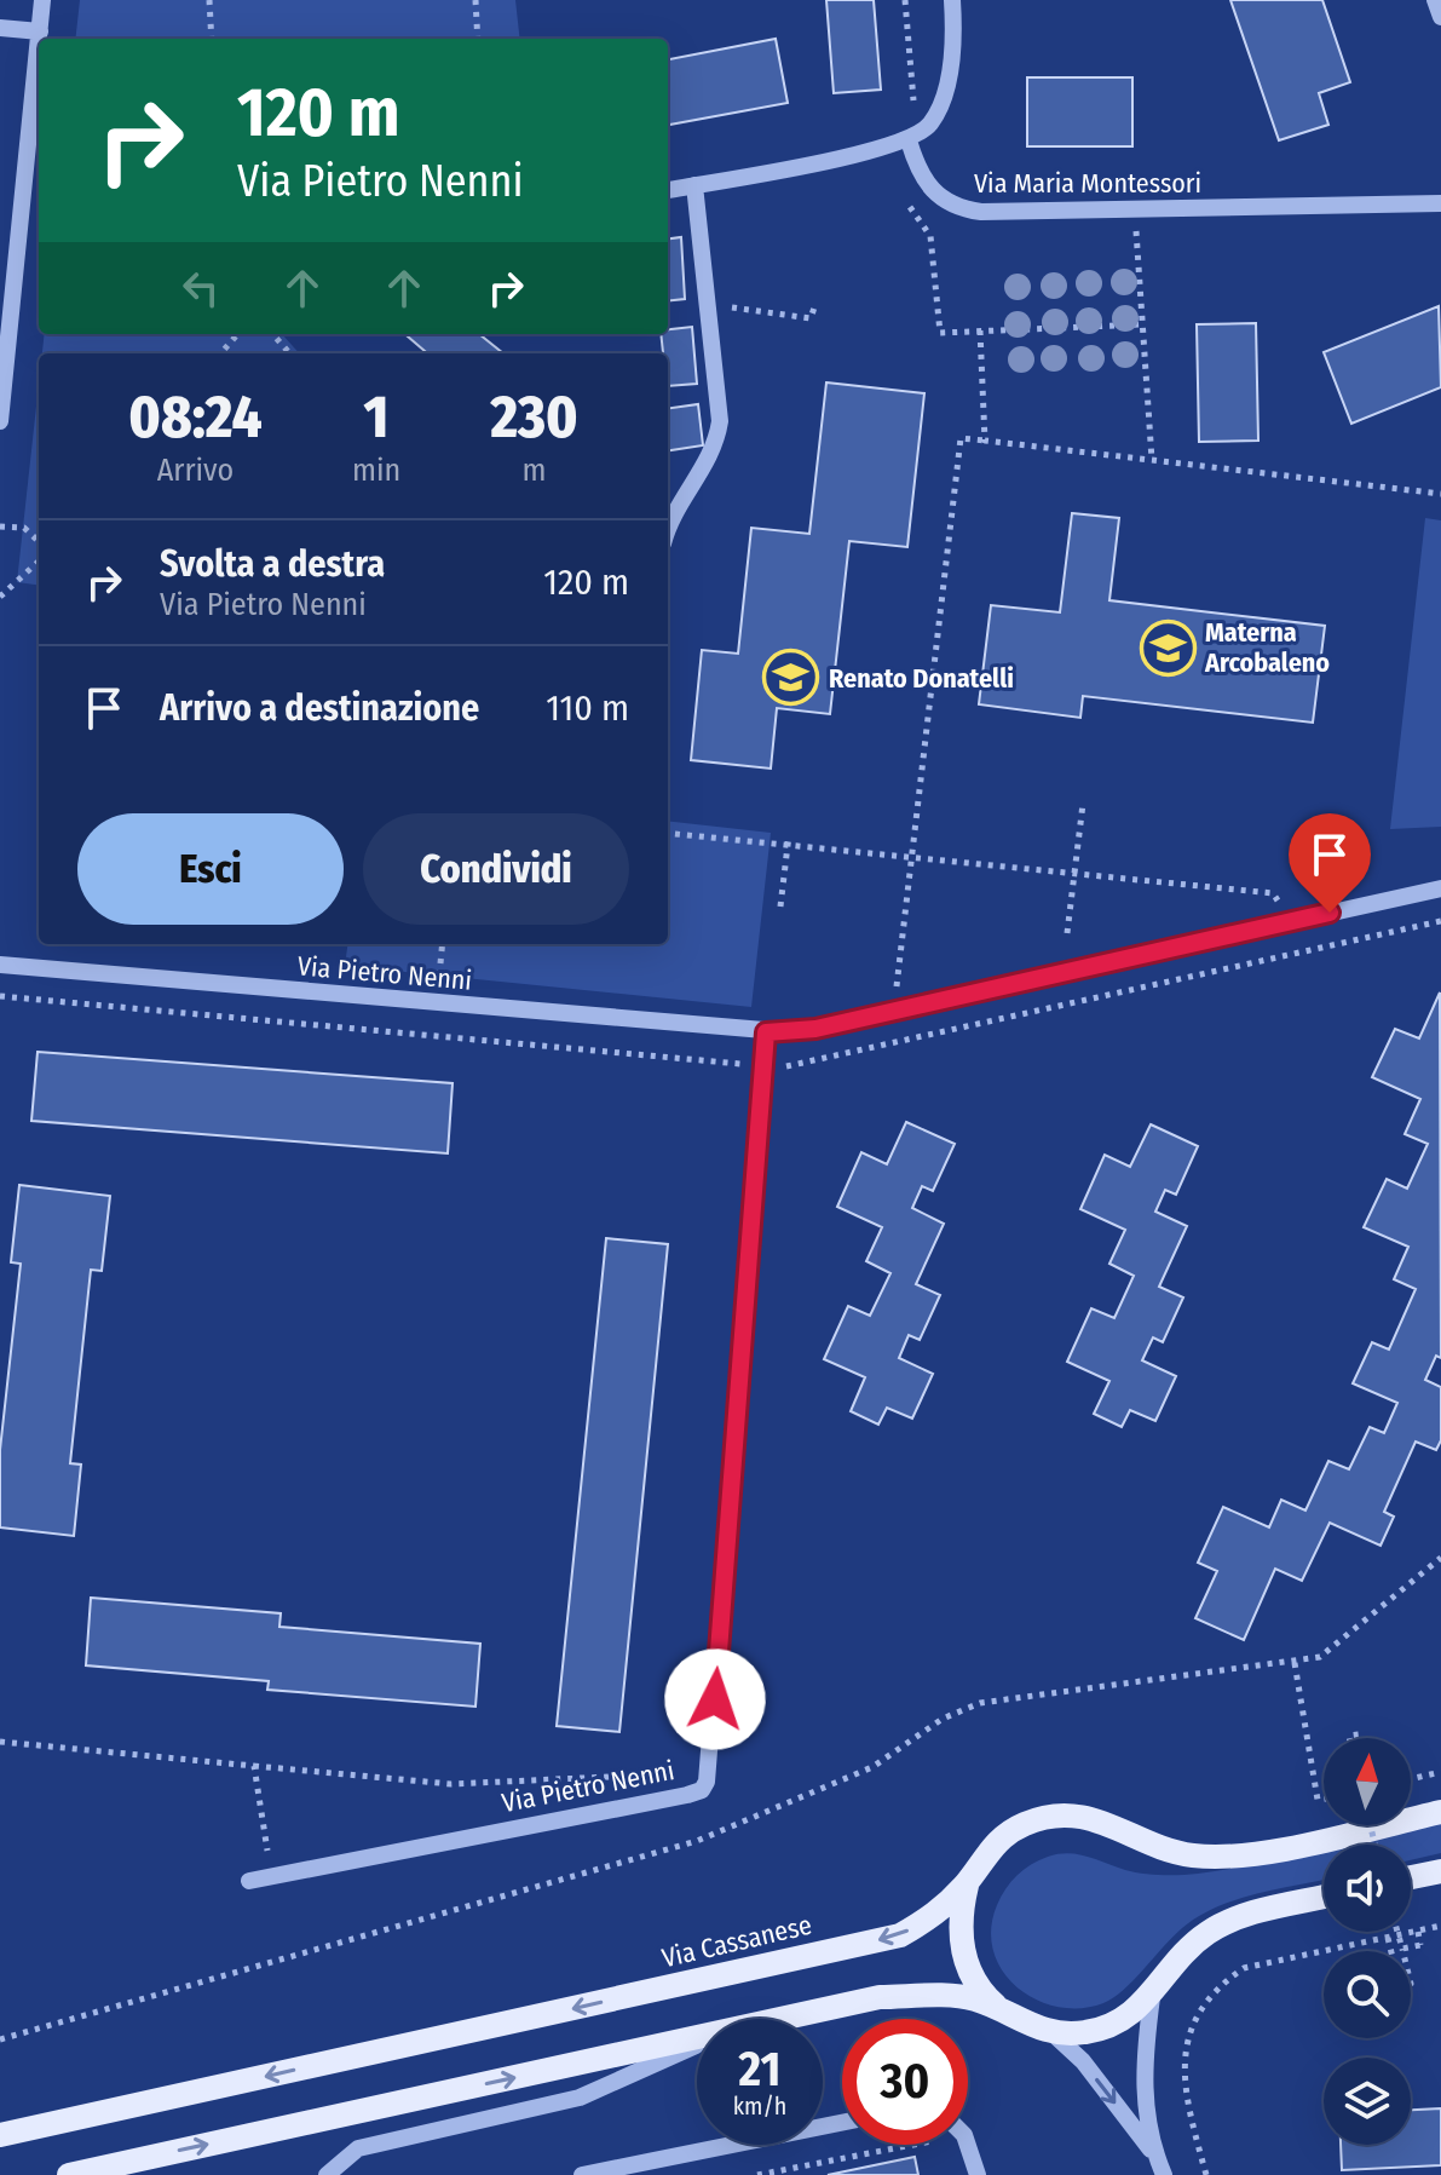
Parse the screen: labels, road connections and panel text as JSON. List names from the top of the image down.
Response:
{
  "streets": {
    "main road": ["Via Cassanese"],
    "street": ["Via Maria Montessori", "Via Pietro Nenni"]
  },
  "places": {
    "school or university": ["Materna Arcobaleno", "Renato Donatelli"]
  },
  "north": "top",
  "page": {
    "turn": ["120 m", "Via Pietro Nenni"],
    "eta": [
      "08:24",
      "Arrivo",
      "1",
      "min",
      "230",
      "m"
    ],
    "list": [
      {
        "name": "Svolta a destra",
        "note": "Via Pietro Nenni",
        "value": "120 m"
      },
      {
        "name": "Arrivo a destinazione",
        "value": "110 m"
      }
    ],
    "buttons": ["Esci", "Condividi"],
    "speed": "21 km/h",
    "limit": "30"
  }
}
